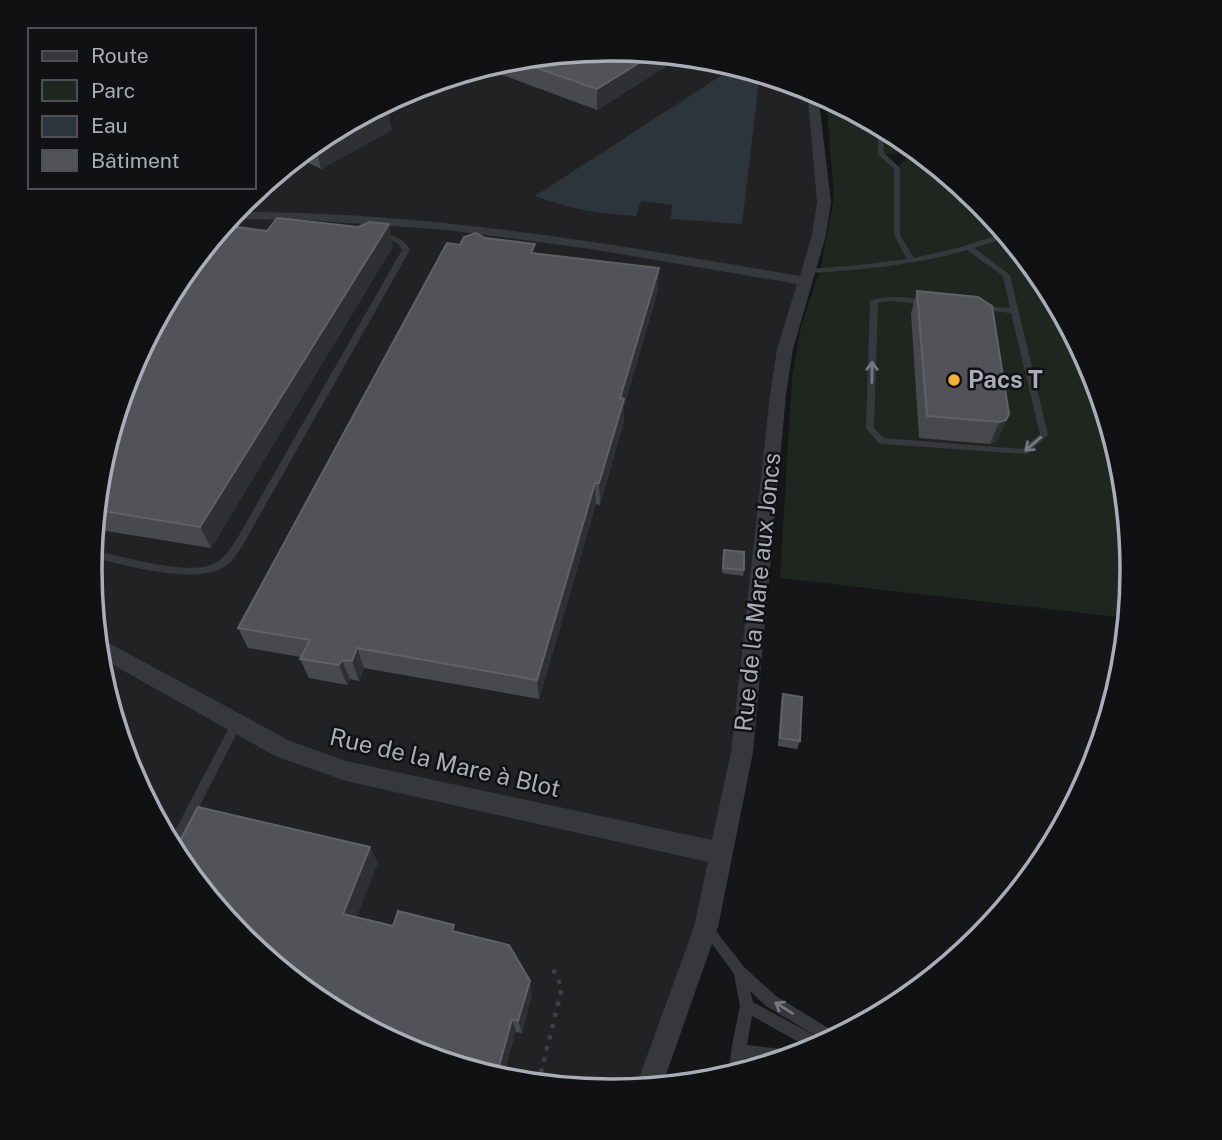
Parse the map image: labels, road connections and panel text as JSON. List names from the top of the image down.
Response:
{
  "streets": {
    "street": ["Rue de la Mare aux Joncs", "Rue de la Mare à Blot"]
  },
  "crossings": [
    ["Rue de la Mare aux Joncs", "Rue de la Mare à Blot"]
  ],
  "places": ["Pacs T"],
  "legend": [
    "Route",
    "Parc",
    "Eau",
    "Bâtiment"
  ]
}
